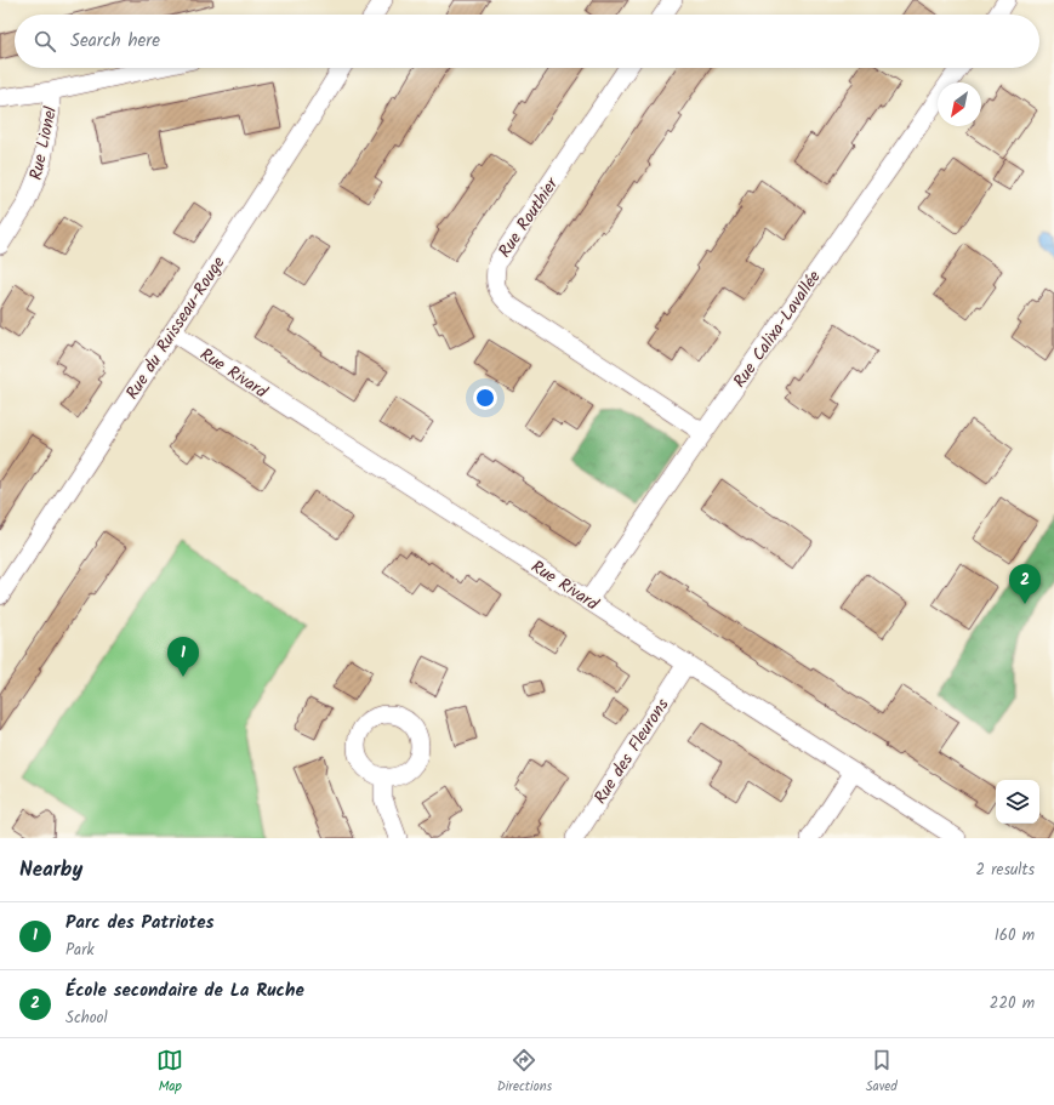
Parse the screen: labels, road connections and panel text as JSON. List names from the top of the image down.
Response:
{
  "streets": {
    "street": [
      "Rue Lionel",
      "Rue Routhier",
      "Rue du Ruisseau-Rouge",
      "Rue Calixa-Lavallée",
      "Rue Rivard",
      "Rue des Fleurons"
    ]
  },
  "crossings": [
    ["Rue Routhier", "Rue Calixa-Lavallée"],
    ["Rue du Ruisseau-Rouge", "Rue Rivard"],
    ["Rue Calixa-Lavallée", "Rue Rivard"],
    ["Rue Rivard", "Rue des Fleurons"]
  ],
  "north": "bottom left",
  "page": {
    "search": "Search here",
    "pins": ["2", "1"],
    "heading": ["Nearby", "2 results"],
    "list": [
      {
        "mark": "1",
        "name": "Parc des Patriotes",
        "note": "Park",
        "value": "160 m"
      },
      {
        "mark": "2",
        "name": "École secondaire de La Ruche",
        "note": "School",
        "value": "220 m"
      }
    ],
    "nav": ["Map", "Directions", "Saved"]
  }
}
